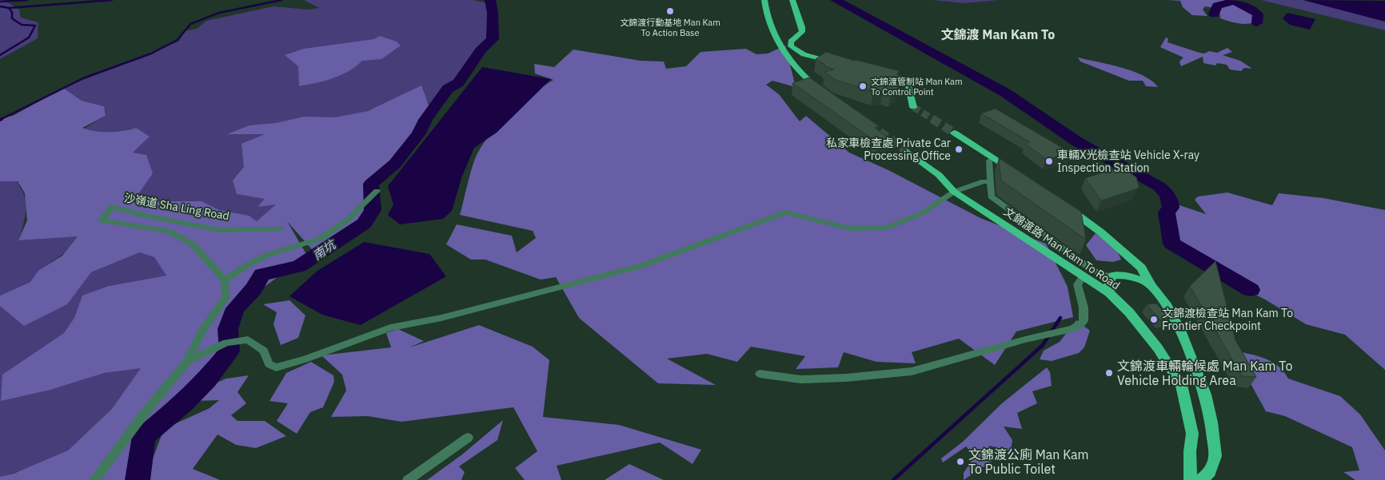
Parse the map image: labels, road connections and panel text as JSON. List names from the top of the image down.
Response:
{
  "streets": {
    "main road": ["文錦渡路 Man Kam To Road"],
    "street": ["沙嶺道 Sha Ling Road"]
  },
  "districts": ["文錦渡 Man Kam To"],
  "water": ["南坑"],
  "places": [
    "文錦渡行動基地 Man Kam To Action Base",
    "文錦渡管制站 Man Kam To Control Point",
    "私家車檢查處 Private Car Processing Office",
    "車輛X光檢查站 Vehicle X-ray Inspection Station",
    "文錦渡檢查站 Man Kam To Frontier Checkpoint",
    "文錦渡車輛輪候處 Man Kam To Vehicle Holding Area",
    "文錦渡公廁 Man Kam To Public Toilet"
  ]
}
